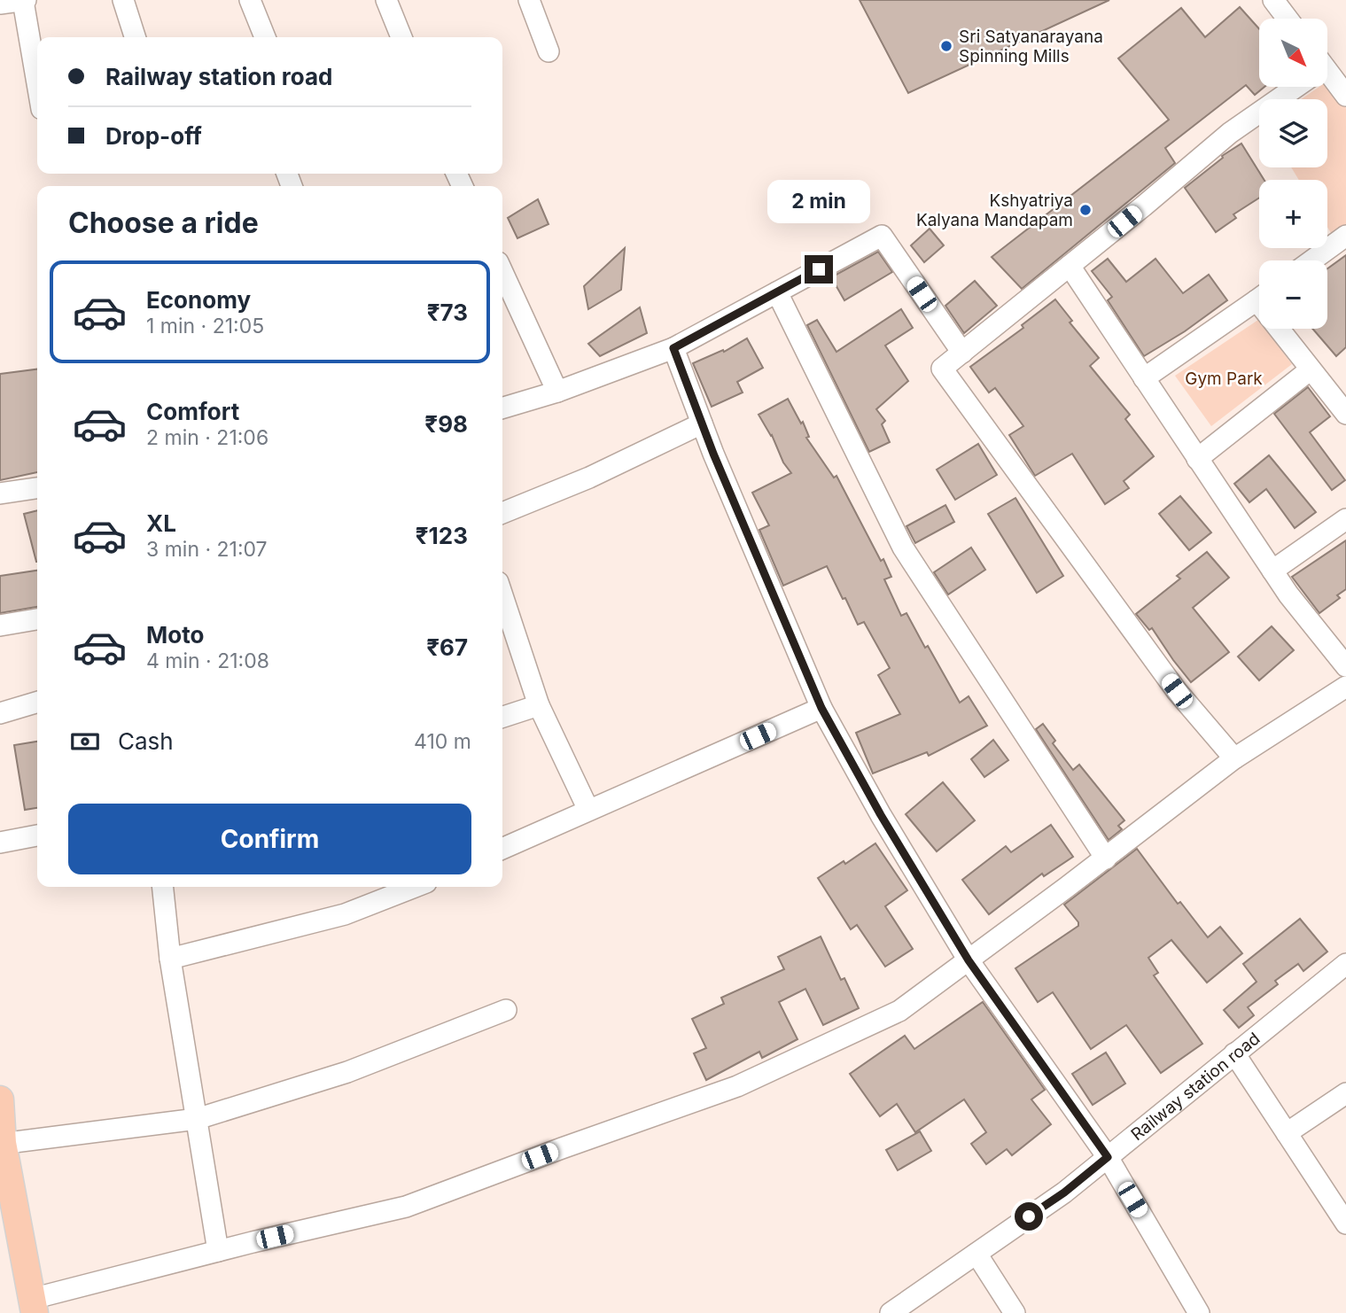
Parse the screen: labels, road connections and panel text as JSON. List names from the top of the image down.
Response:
{
  "streets": {
    "street": ["Railway station road"]
  },
  "parks": ["Gym Park"],
  "places": ["Sri Satyanarayana Spinning Mills", "Kshyatriya Kalyana Mandapam"],
  "north": "bottom right",
  "page": {
    "map_buttons": ["+", "−"],
    "banner": ["Railway station road", "Drop-off"],
    "bubble": "2 min",
    "heading": "Choose a ride",
    "list": [
      {
        "name": "Economy",
        "note": "1 min · 21:05",
        "value": "₹73"
      },
      {
        "name": "Comfort",
        "note": "2 min · 21:06",
        "value": "₹98"
      },
      {
        "name": "XL",
        "note": "3 min · 21:07",
        "value": "₹123"
      },
      {
        "name": "Moto",
        "note": "4 min · 21:08",
        "value": "₹67"
      }
    ],
    "pay": ["Cash", "410 m"],
    "buttons": "Confirm"
  }
}
